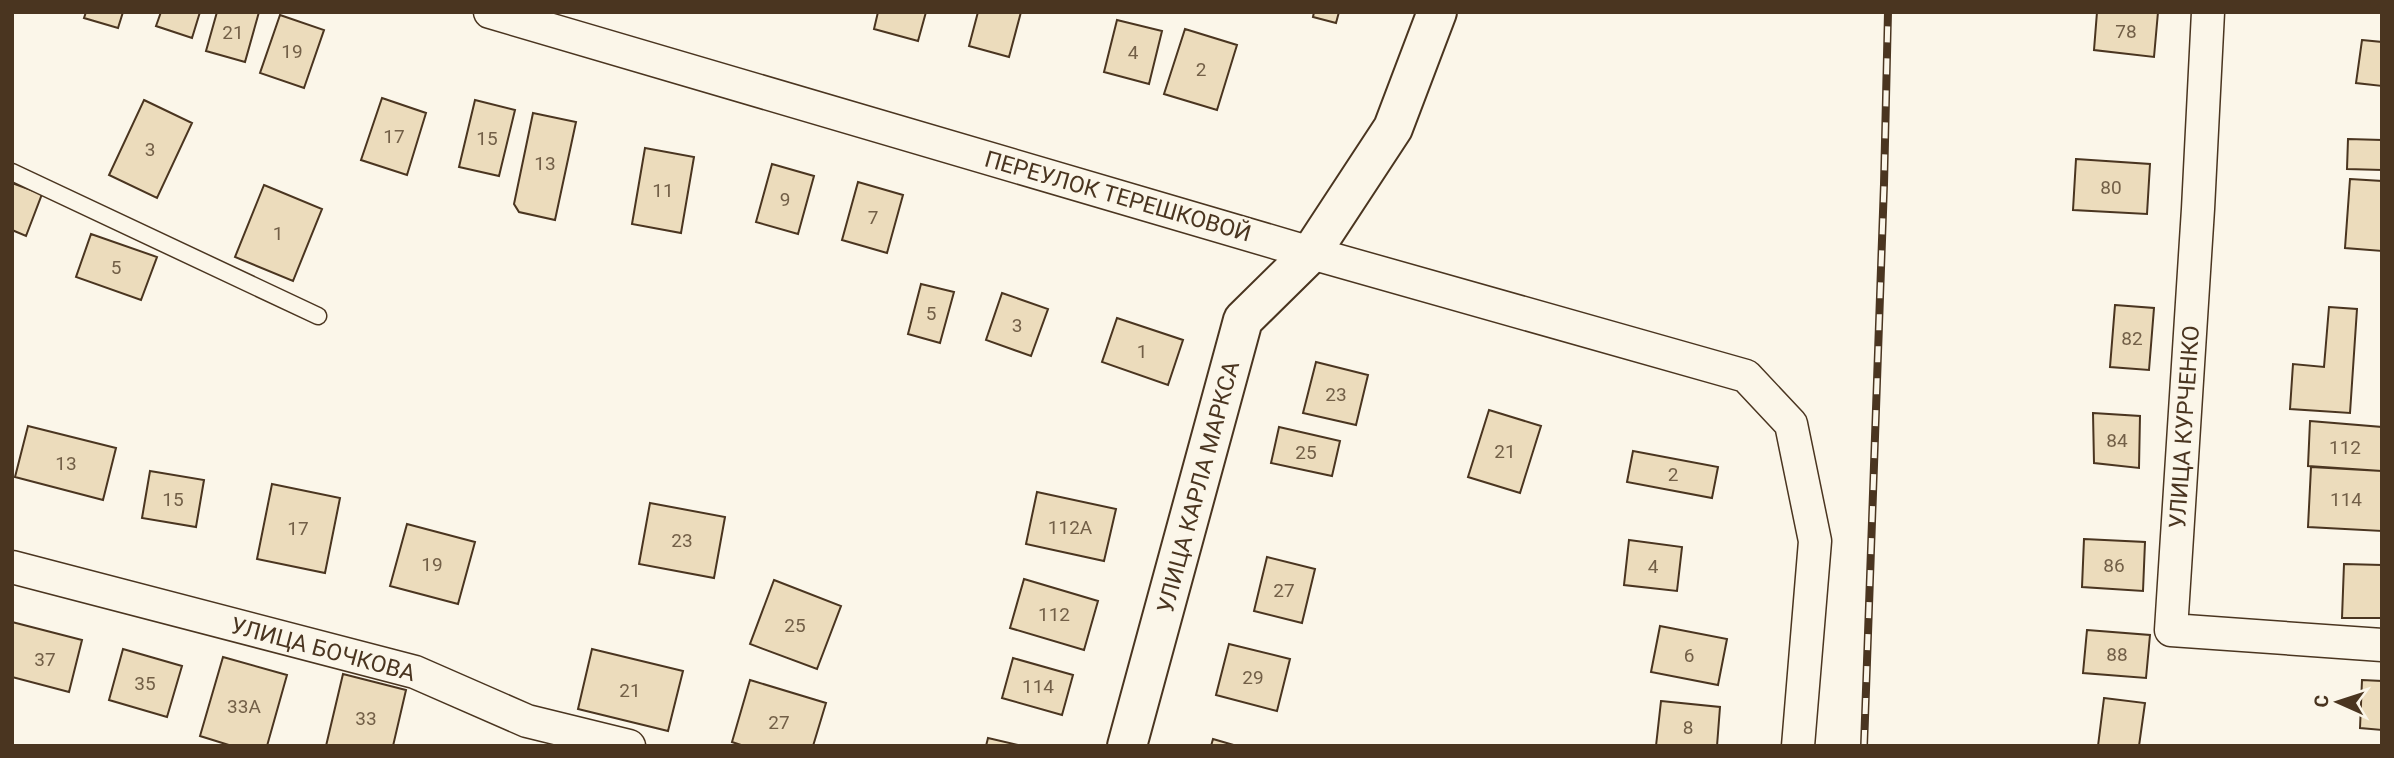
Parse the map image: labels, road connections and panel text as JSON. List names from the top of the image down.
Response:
{
  "streets": {
    "street": [
      "ПЕРЕУЛОК ТЕРЕШКОВОЙ",
      "УЛИЦА КУРЧЕНКО",
      "УЛИЦА КАРЛА МАРКСА",
      "УЛИЦА БОЧКОВА"
    ]
  },
  "crossings": [
    ["ПЕРЕУЛОК ТЕРЕШКОВОЙ", "УЛИЦА КАРЛА МАРКСА"]
  ],
  "house_numbers": [
    "78",
    "21",
    "19",
    "4",
    "2",
    "17",
    "15",
    "3",
    "13",
    "80",
    "11",
    "9",
    "7",
    "1",
    "5",
    "5",
    "3",
    "82",
    "1",
    "23",
    "84",
    "112",
    "21",
    "25",
    "13",
    "2",
    "15",
    "114",
    "112А",
    "17",
    "23",
    "19",
    "86",
    "4",
    "27",
    "112",
    "25",
    "88",
    "6",
    "37",
    "29",
    "35",
    "114",
    "21",
    "33А",
    "33",
    "27",
    "8"
  ],
  "north": "left"
}
